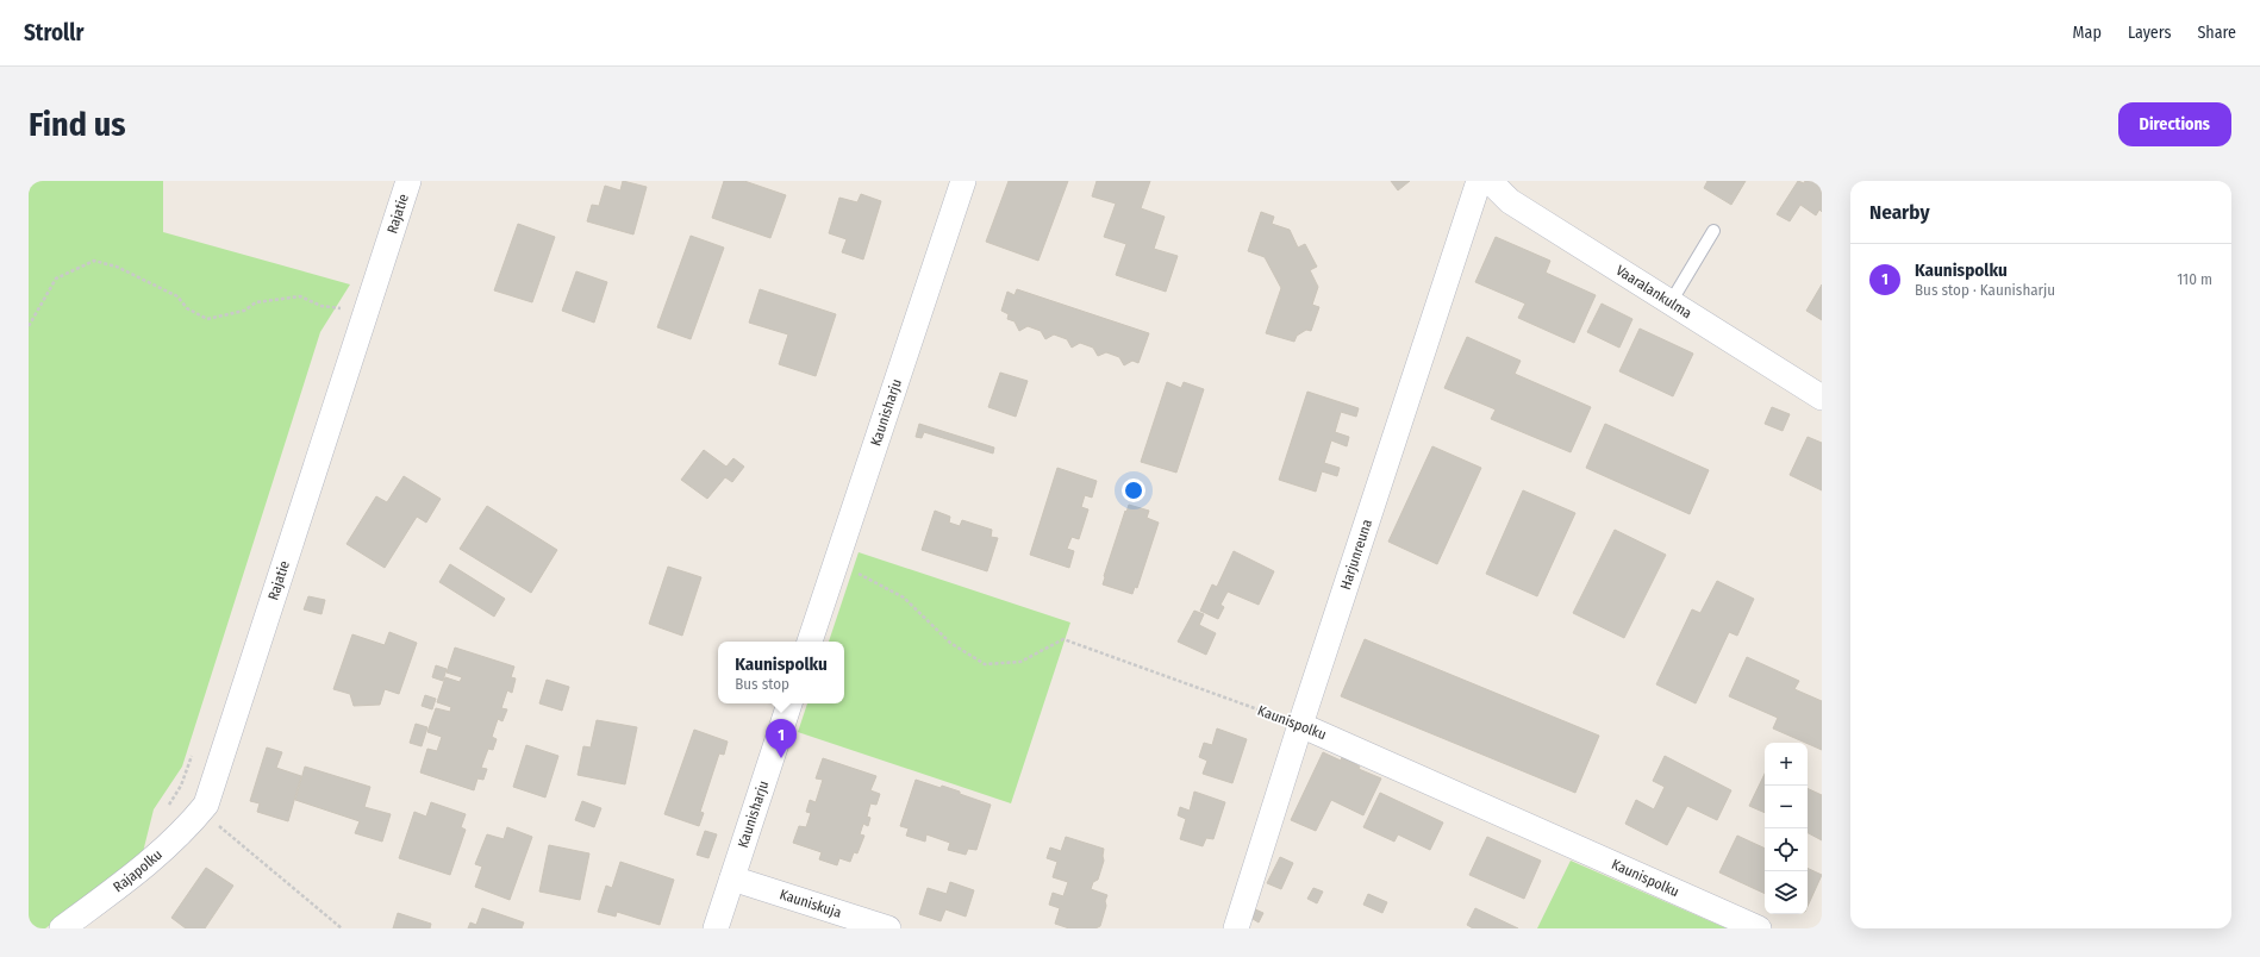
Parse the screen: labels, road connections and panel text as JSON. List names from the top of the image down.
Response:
{
  "streets": {
    "street": [
      "Rajatie",
      "Vaaralankulma",
      "Kaunisharju",
      "Harjunreuna",
      "Kaunispolku",
      "Rajapolku",
      "Kauniskuja"
    ]
  },
  "crossings": [
    ["Rajatie", "Rajapolku"],
    ["Kaunisharju", "Kaunispolku"],
    ["Kaunisharju", "Kauniskuja"],
    ["Harjunreuna", "Kaunispolku"]
  ],
  "page": {
    "header": "Strollr",
    "nav": ["Map", "Layers", "Share"],
    "buttons": "Directions",
    "title": "Find us",
    "heading": "Nearby",
    "list": [
      {
        "mark": "1",
        "name": "Kaunispolku",
        "note": "Bus stop · Kaunisharju",
        "value": "110 m"
      }
    ],
    "popup": ["Kaunispolku", "Bus stop"],
    "pins": "1",
    "map_buttons": ["+", "−"]
  }
}
